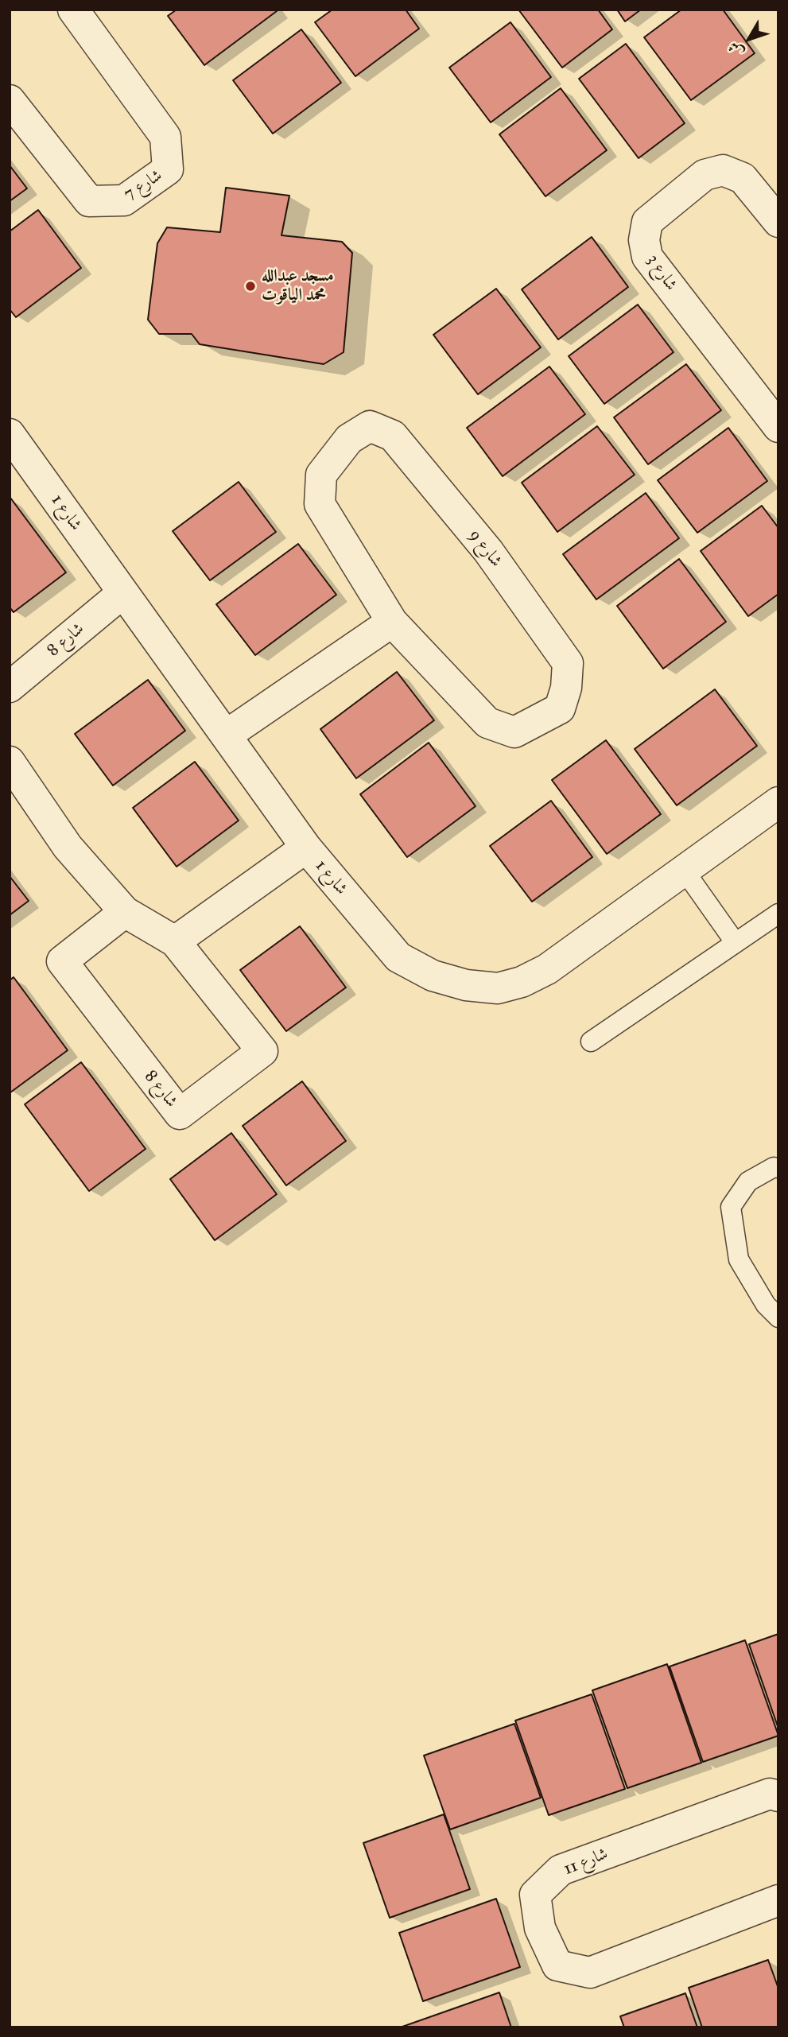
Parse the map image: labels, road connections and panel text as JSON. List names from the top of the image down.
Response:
{
  "streets": {
    "street": [
      "شارع 7",
      "شارع 3",
      "شارع 1",
      "شارع 9",
      "شارع 8",
      "شارع 11"
    ]
  },
  "crossings": [
    ["شارع 1", "شارع 8"]
  ],
  "places": ["مسجد عبدالله محمد الياقوت"],
  "north": "bottom left"
}
